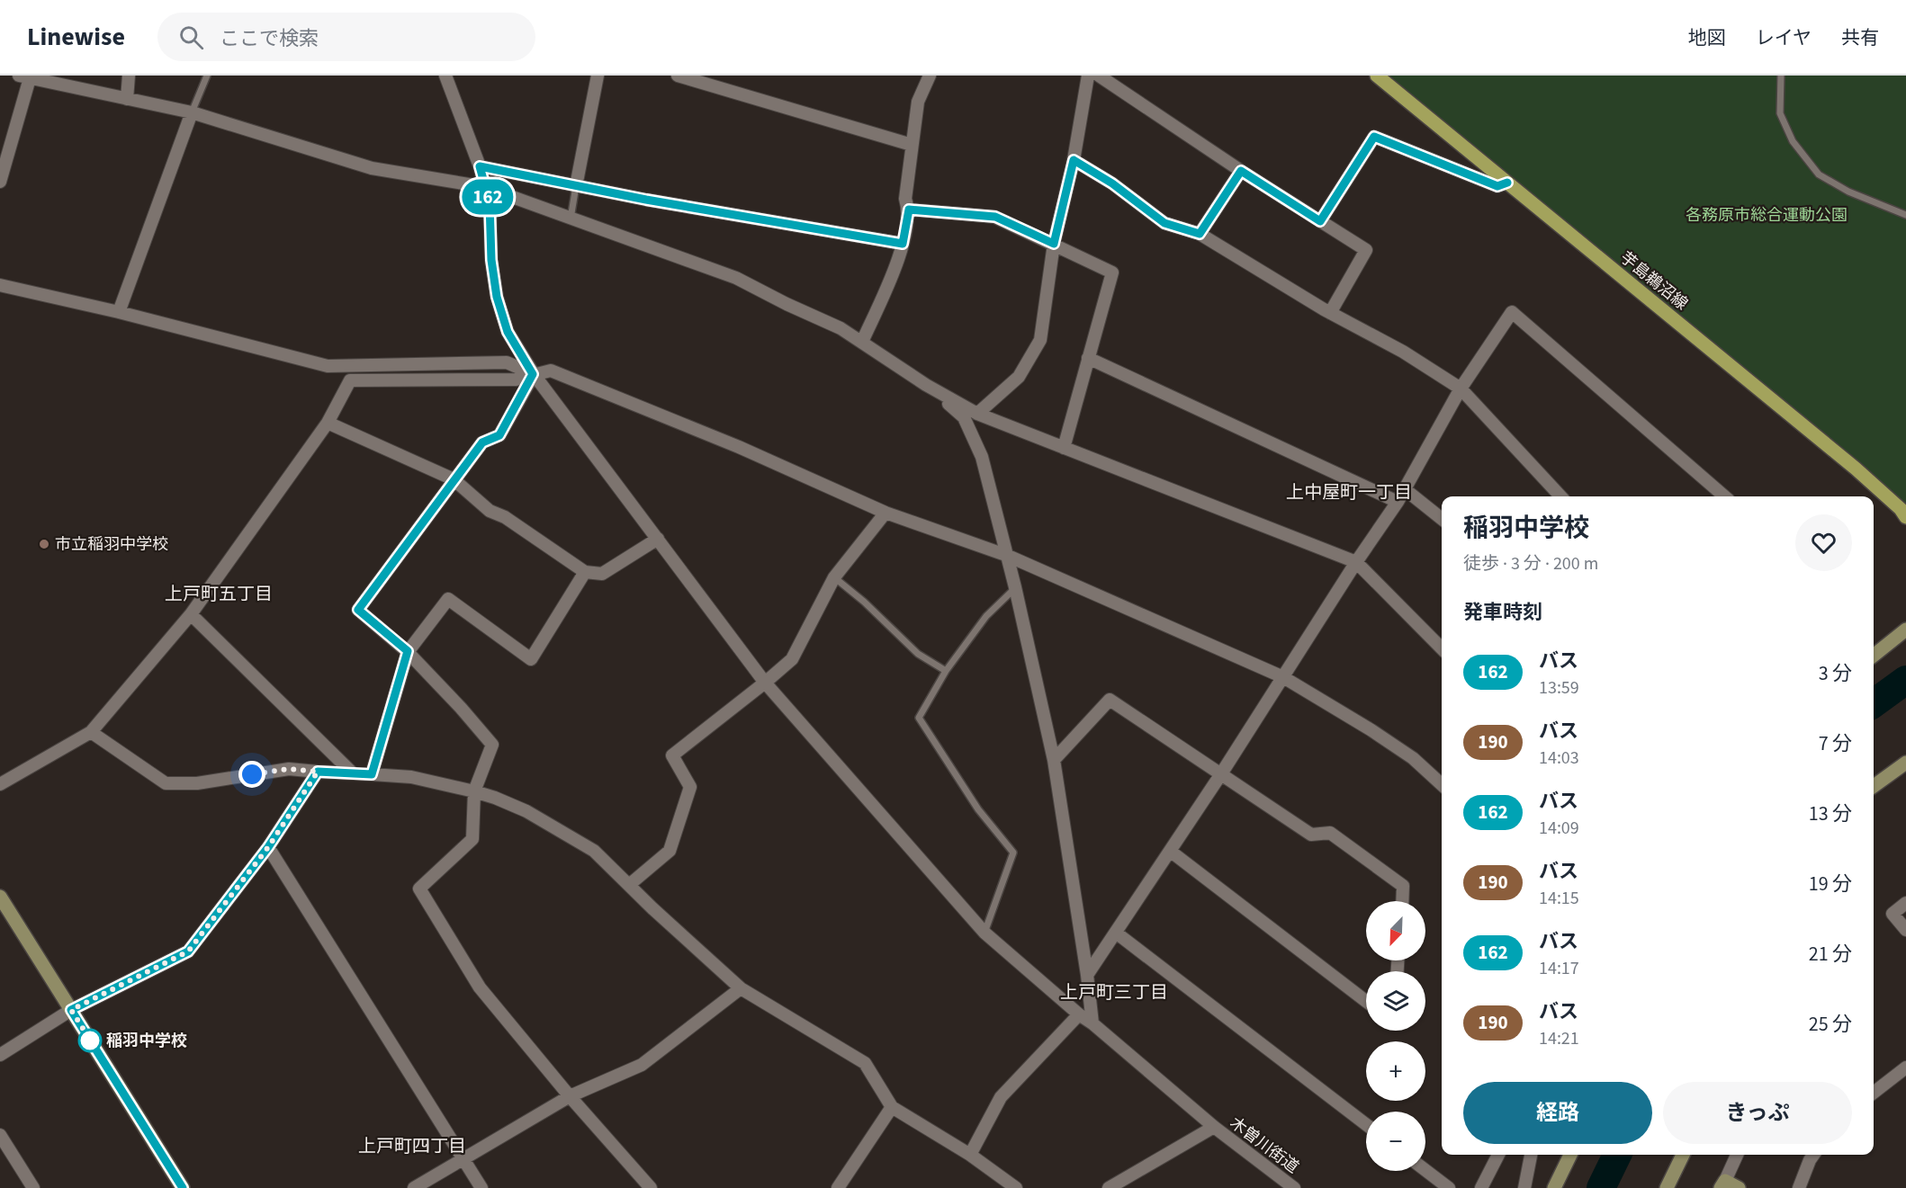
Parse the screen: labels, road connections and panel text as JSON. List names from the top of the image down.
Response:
{
  "streets": {
    "main road": ["芋島鵜沼線"],
    "street": ["木曽川街道"]
  },
  "districts": [
    "上中屋町一丁目",
    "上戸町五丁目",
    "上戸町三丁目",
    "上戸町四丁目"
  ],
  "parks": ["各務原市総合運動公園"],
  "places": ["市立稲羽中学校", "稲羽中学校"],
  "lines": ["bus line 162"],
  "north": "bottom left",
  "page": {
    "header": "Linewise",
    "search": "ここで検索",
    "nav": ["地図", "レイヤ", "共有"],
    "on_map": "162",
    "heading": [
      ["稲羽中学校", "徒歩 · 3 分 · 200 m"],
      "発車時刻"
    ],
    "list": [
      {
        "mark": "162",
        "name": "バス",
        "note": "13:59",
        "value": "3 分"
      },
      {
        "mark": "190",
        "name": "バス",
        "note": "14:03",
        "value": "7 分"
      },
      {
        "mark": "162",
        "name": "バス",
        "note": "14:09",
        "value": "13 分"
      },
      {
        "mark": "190",
        "name": "バス",
        "note": "14:15",
        "value": "19 分"
      },
      {
        "mark": "162",
        "name": "バス",
        "note": "14:17",
        "value": "21 分"
      },
      {
        "mark": "190",
        "name": "バス",
        "note": "14:21",
        "value": "25 分"
      }
    ],
    "map_buttons": ["+", "−"],
    "buttons": ["経路", "きっぷ"]
  }
}
